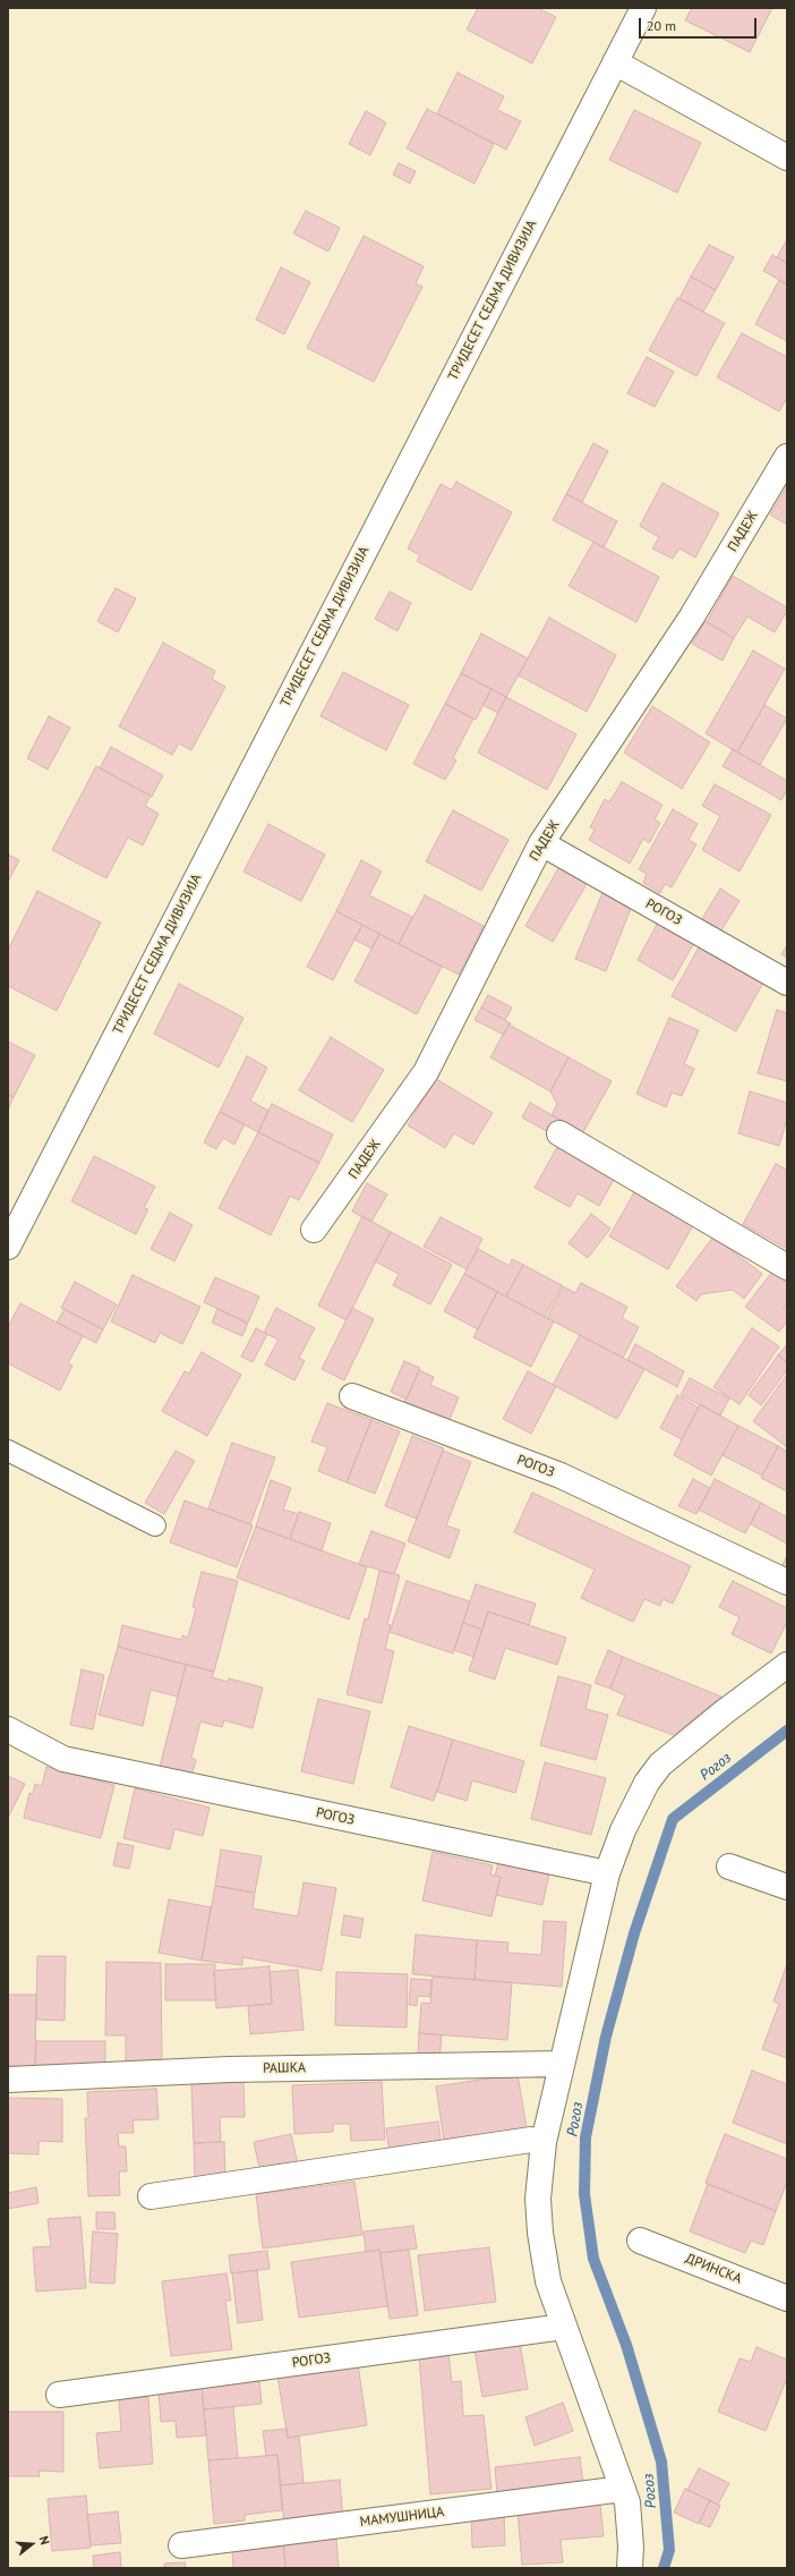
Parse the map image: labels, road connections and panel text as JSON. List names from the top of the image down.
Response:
{
  "streets": {
    "street": [
      "ТРИДЕСЕТ СЕДМА ДИВИЗИЈА",
      "ПАДЕЖ",
      "РОГОЗ",
      "РАШКА",
      "ДРИНСКА",
      "МАМУШНИЦА"
    ]
  },
  "crossings": [
    ["ПАДЕЖ", "РОГОЗ"]
  ],
  "water": ["Рогоз"],
  "scale_bar": "20 m",
  "north": "right"
}
